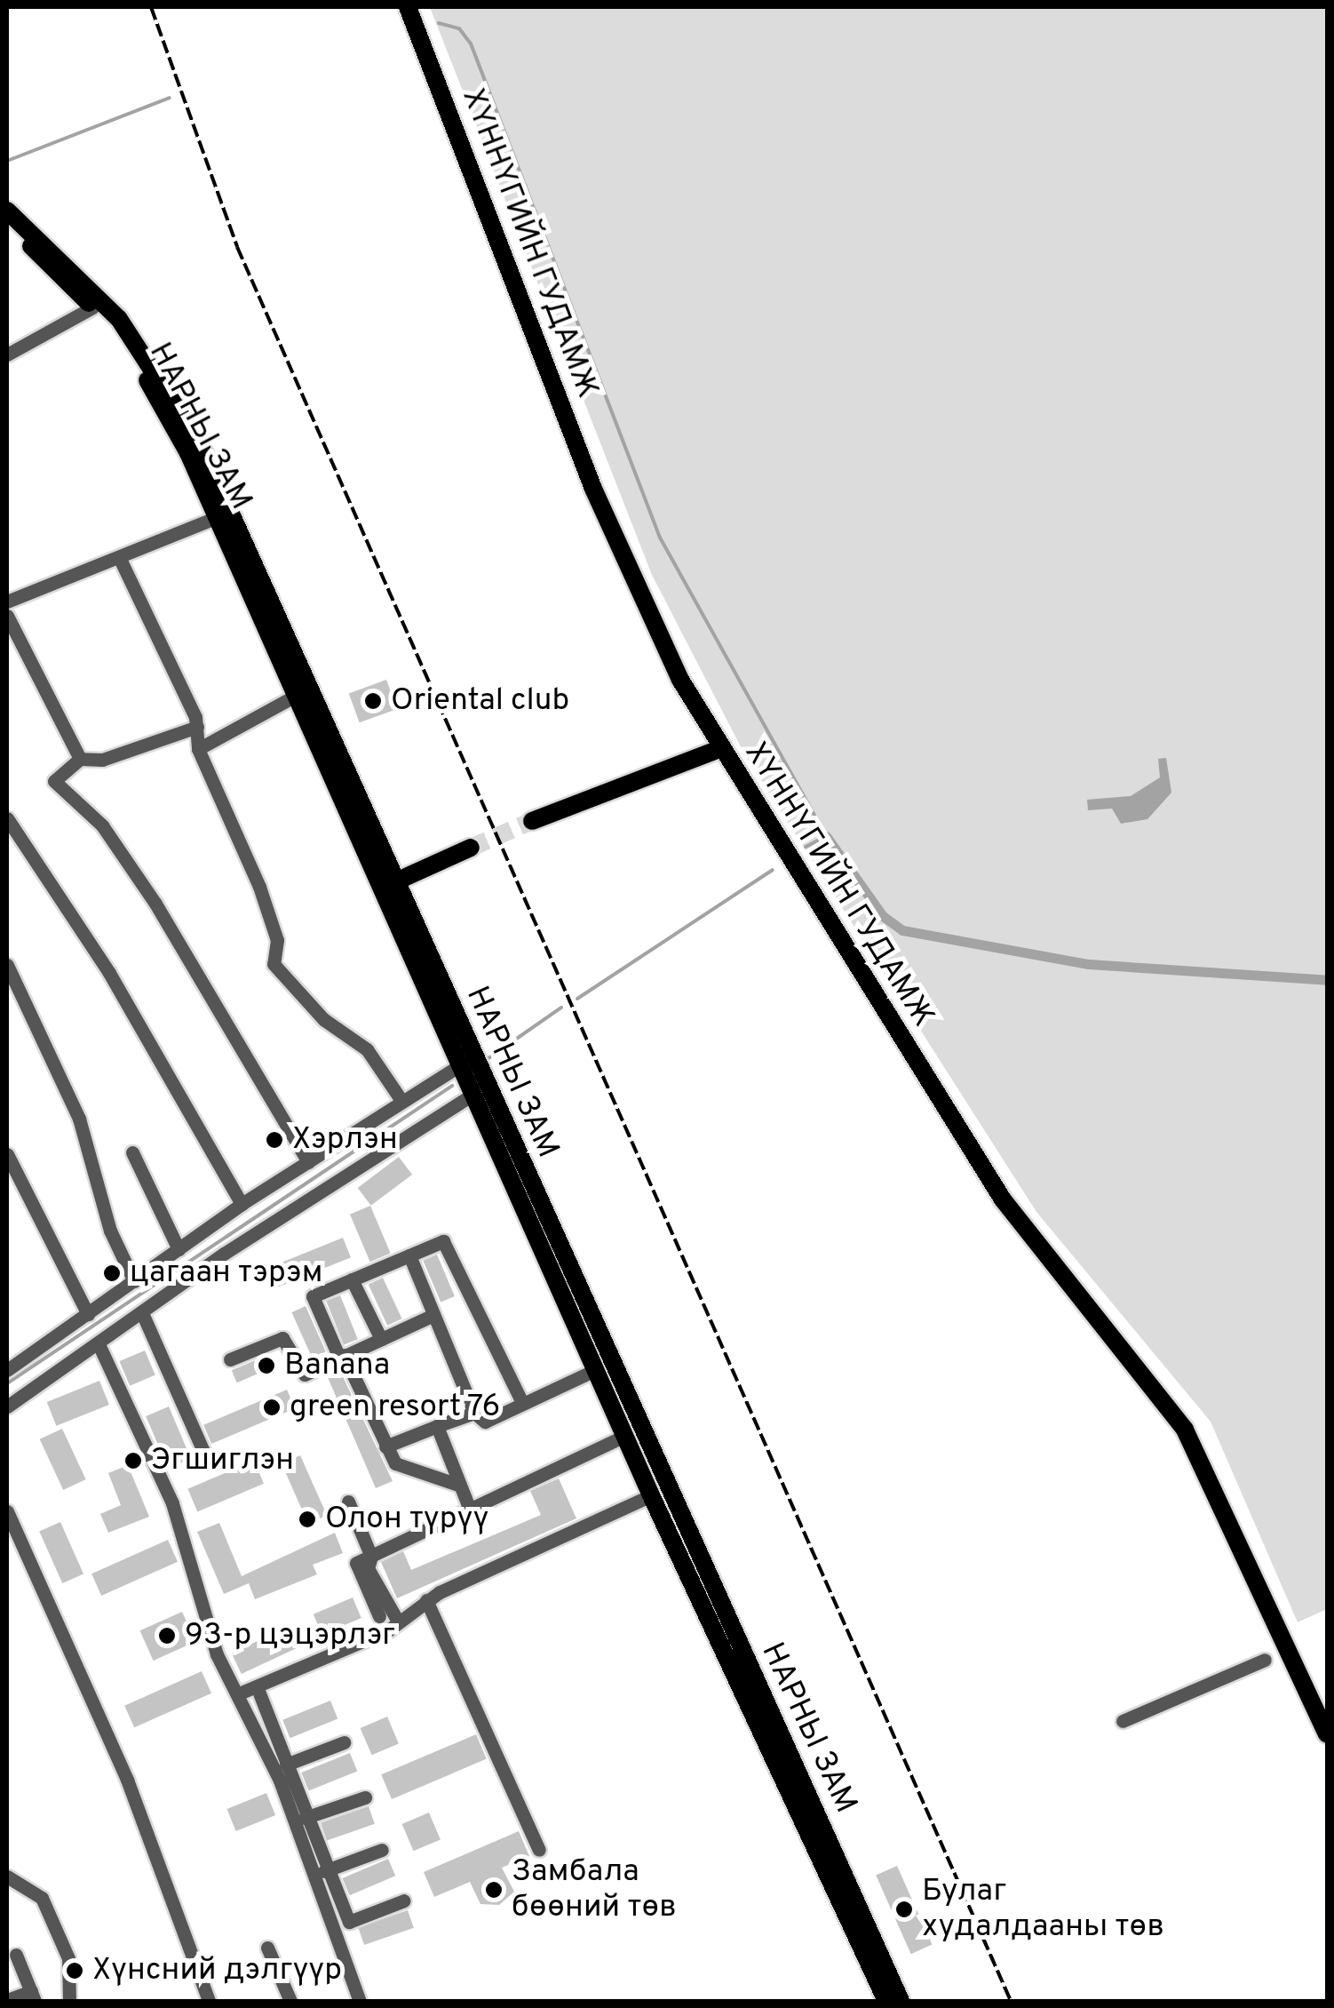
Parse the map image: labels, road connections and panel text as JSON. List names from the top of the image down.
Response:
{
  "streets": {
    "main road": ["ХҮННҮГИЙН ГУДАМЖ", "НАРНЫ ЗАМ"]
  },
  "places": [
    "Oriental club",
    "Хэрлэн",
    "цагаан тэрэм",
    "Banana",
    "green resort 76",
    "Эгшиглэн",
    "Олон түрүү",
    "93-р цэцэрлэг",
    "Замбала бөөний төв",
    "Булаг худалдааны төв",
    "Хүнсний дэлгүүр"
  ]
}
